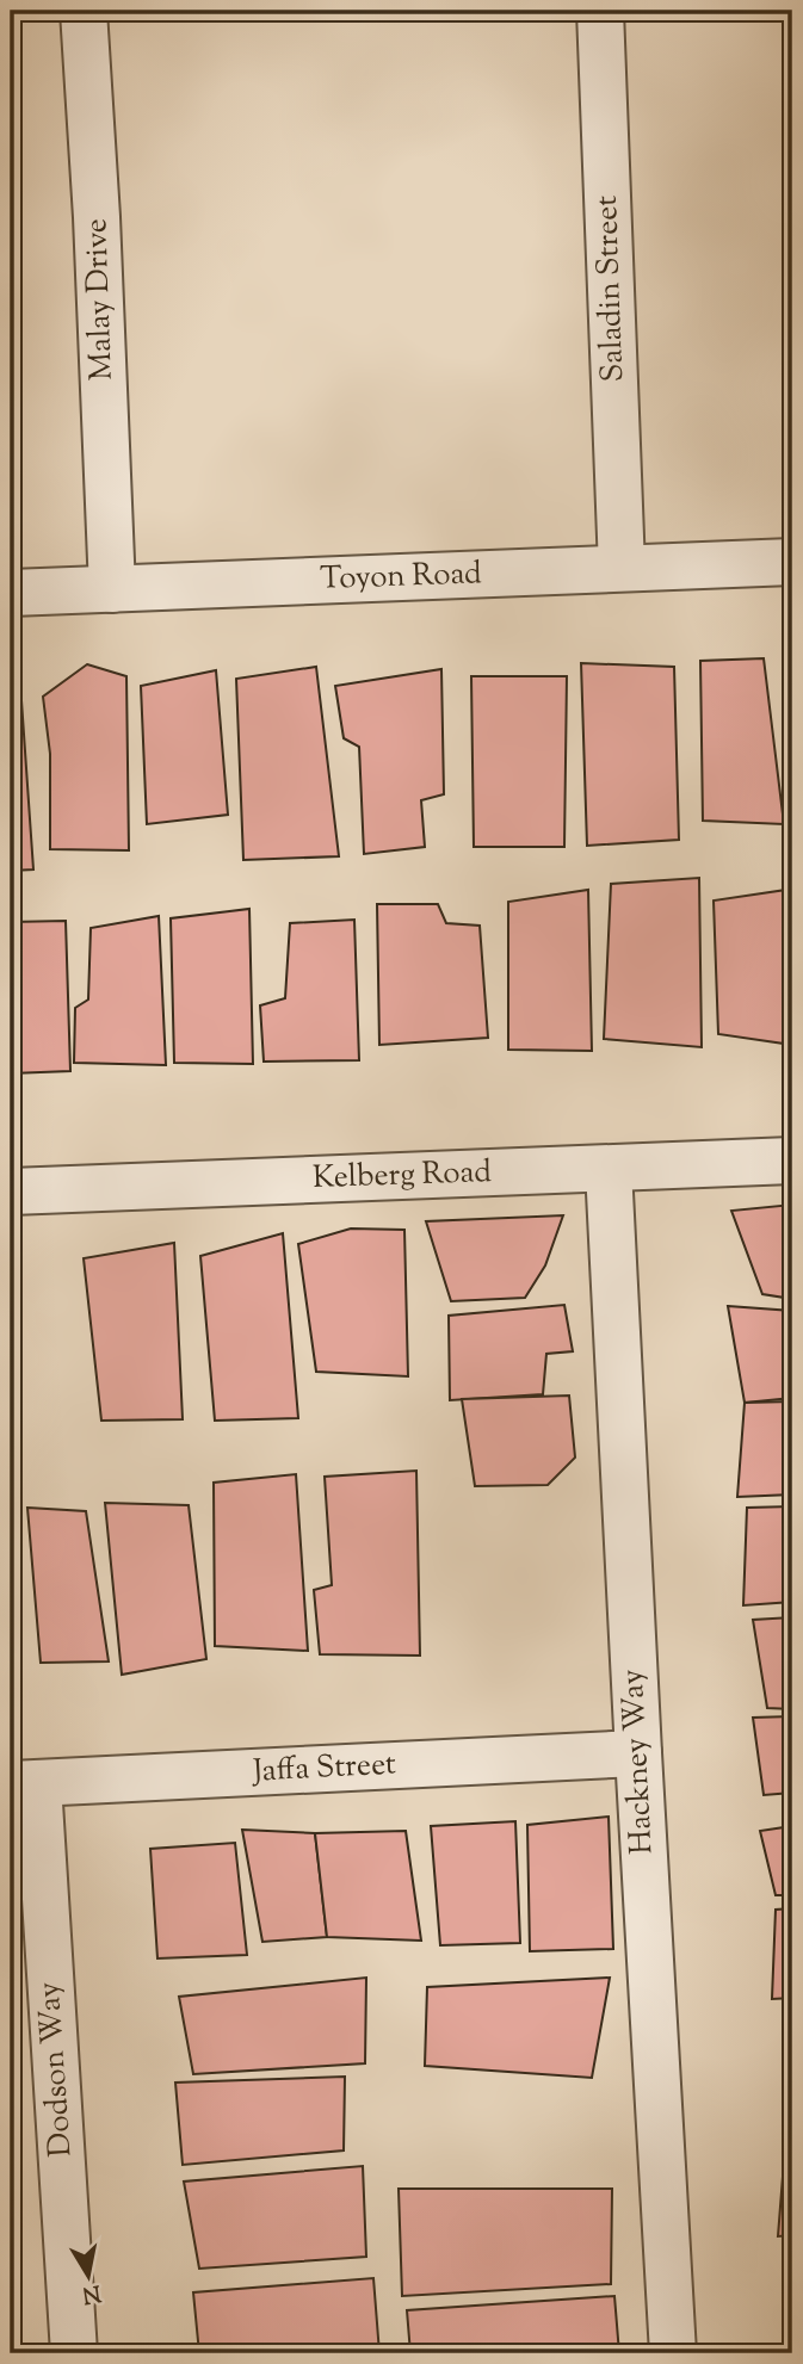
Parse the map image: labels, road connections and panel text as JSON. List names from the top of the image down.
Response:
{
  "streets": {
    "street": [
      "Saladin Street",
      "Malay Drive",
      "Toyon Road",
      "Kelberg Road",
      "Hackney Way",
      "Jaffa Street",
      "Dodson Way"
    ]
  },
  "crossings": [
    ["Saladin Street", "Toyon Road"],
    ["Malay Drive", "Toyon Road"],
    ["Kelberg Road", "Hackney Way"],
    ["Hackney Way", "Jaffa Street"],
    ["Jaffa Street", "Dodson Way"]
  ],
  "north": "bottom"
}
